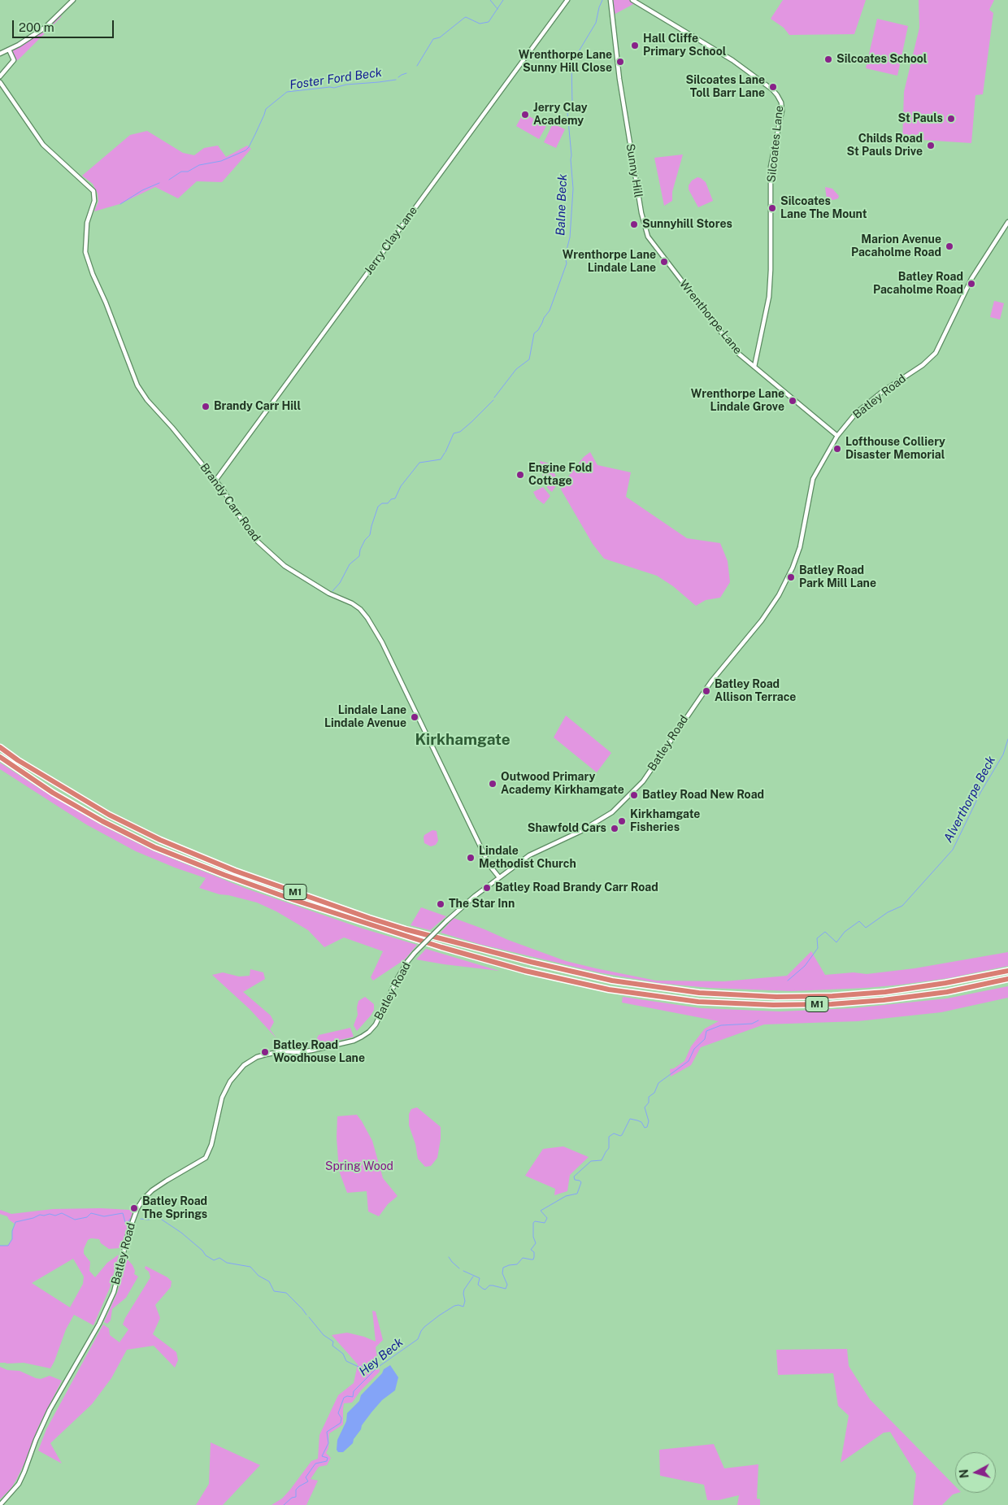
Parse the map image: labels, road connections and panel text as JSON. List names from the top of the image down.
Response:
{
  "streets": {
    "highway": ["M1"],
    "street": [
      "Silcoates Lane",
      "Sunny Hill",
      "Jerry Clay Lane",
      "Wrenthorpe Lane",
      "Batley Road",
      "Brandy Carr Road"
    ]
  },
  "crossings": [
    ["Silcoates Lane", "Wrenthorpe Lane"],
    ["Sunny Hill", "Wrenthorpe Lane"],
    ["Jerry Clay Lane", "Brandy Carr Road"],
    ["Wrenthorpe Lane", "Batley Road"],
    ["Batley Road", "Brandy Carr Road"]
  ],
  "districts": ["Kirkhamgate"],
  "water": [
    "Foster Ford Beck",
    "Balne Beck",
    "Alverthorpe Beck",
    "Hey Beck"
  ],
  "parks": ["Spring Wood"],
  "places": [
    "Hall Cliffe Primary School",
    "Silcoates School",
    "Wrenthorpe Lane Sunny Hill Close",
    "Silcoates Lane Toll Barr Lane",
    "Jerry Clay Academy",
    "St Pauls",
    "Childs Road St Pauls Drive",
    "Silcoates Lane The Mount",
    "Sunnyhill Stores",
    "Marion Avenue Pacaholme Road",
    "Wrenthorpe Lane Lindale Lane",
    "Batley Road Pacaholme Road",
    "Wrenthorpe Lane Lindale Grove",
    "Brandy Carr Hill",
    "Lofthouse Colliery Disaster Memorial",
    "Engine Fold Cottage",
    "Batley Road Park Mill Lane",
    "Batley Road Allison Terrace",
    "Lindale Lane Lindale Avenue",
    "Outwood Primary Academy Kirkhamgate",
    "Batley Road New Road",
    "Kirkhamgate Fisheries",
    "Shawfold Cars",
    "Lindale Methodist Church",
    "Batley Road Brandy Carr Road",
    "The Star Inn",
    "Batley Road Woodhouse Lane",
    "Batley Road The Springs"
  ],
  "scale_bar": "200 m",
  "north": "left"
}
